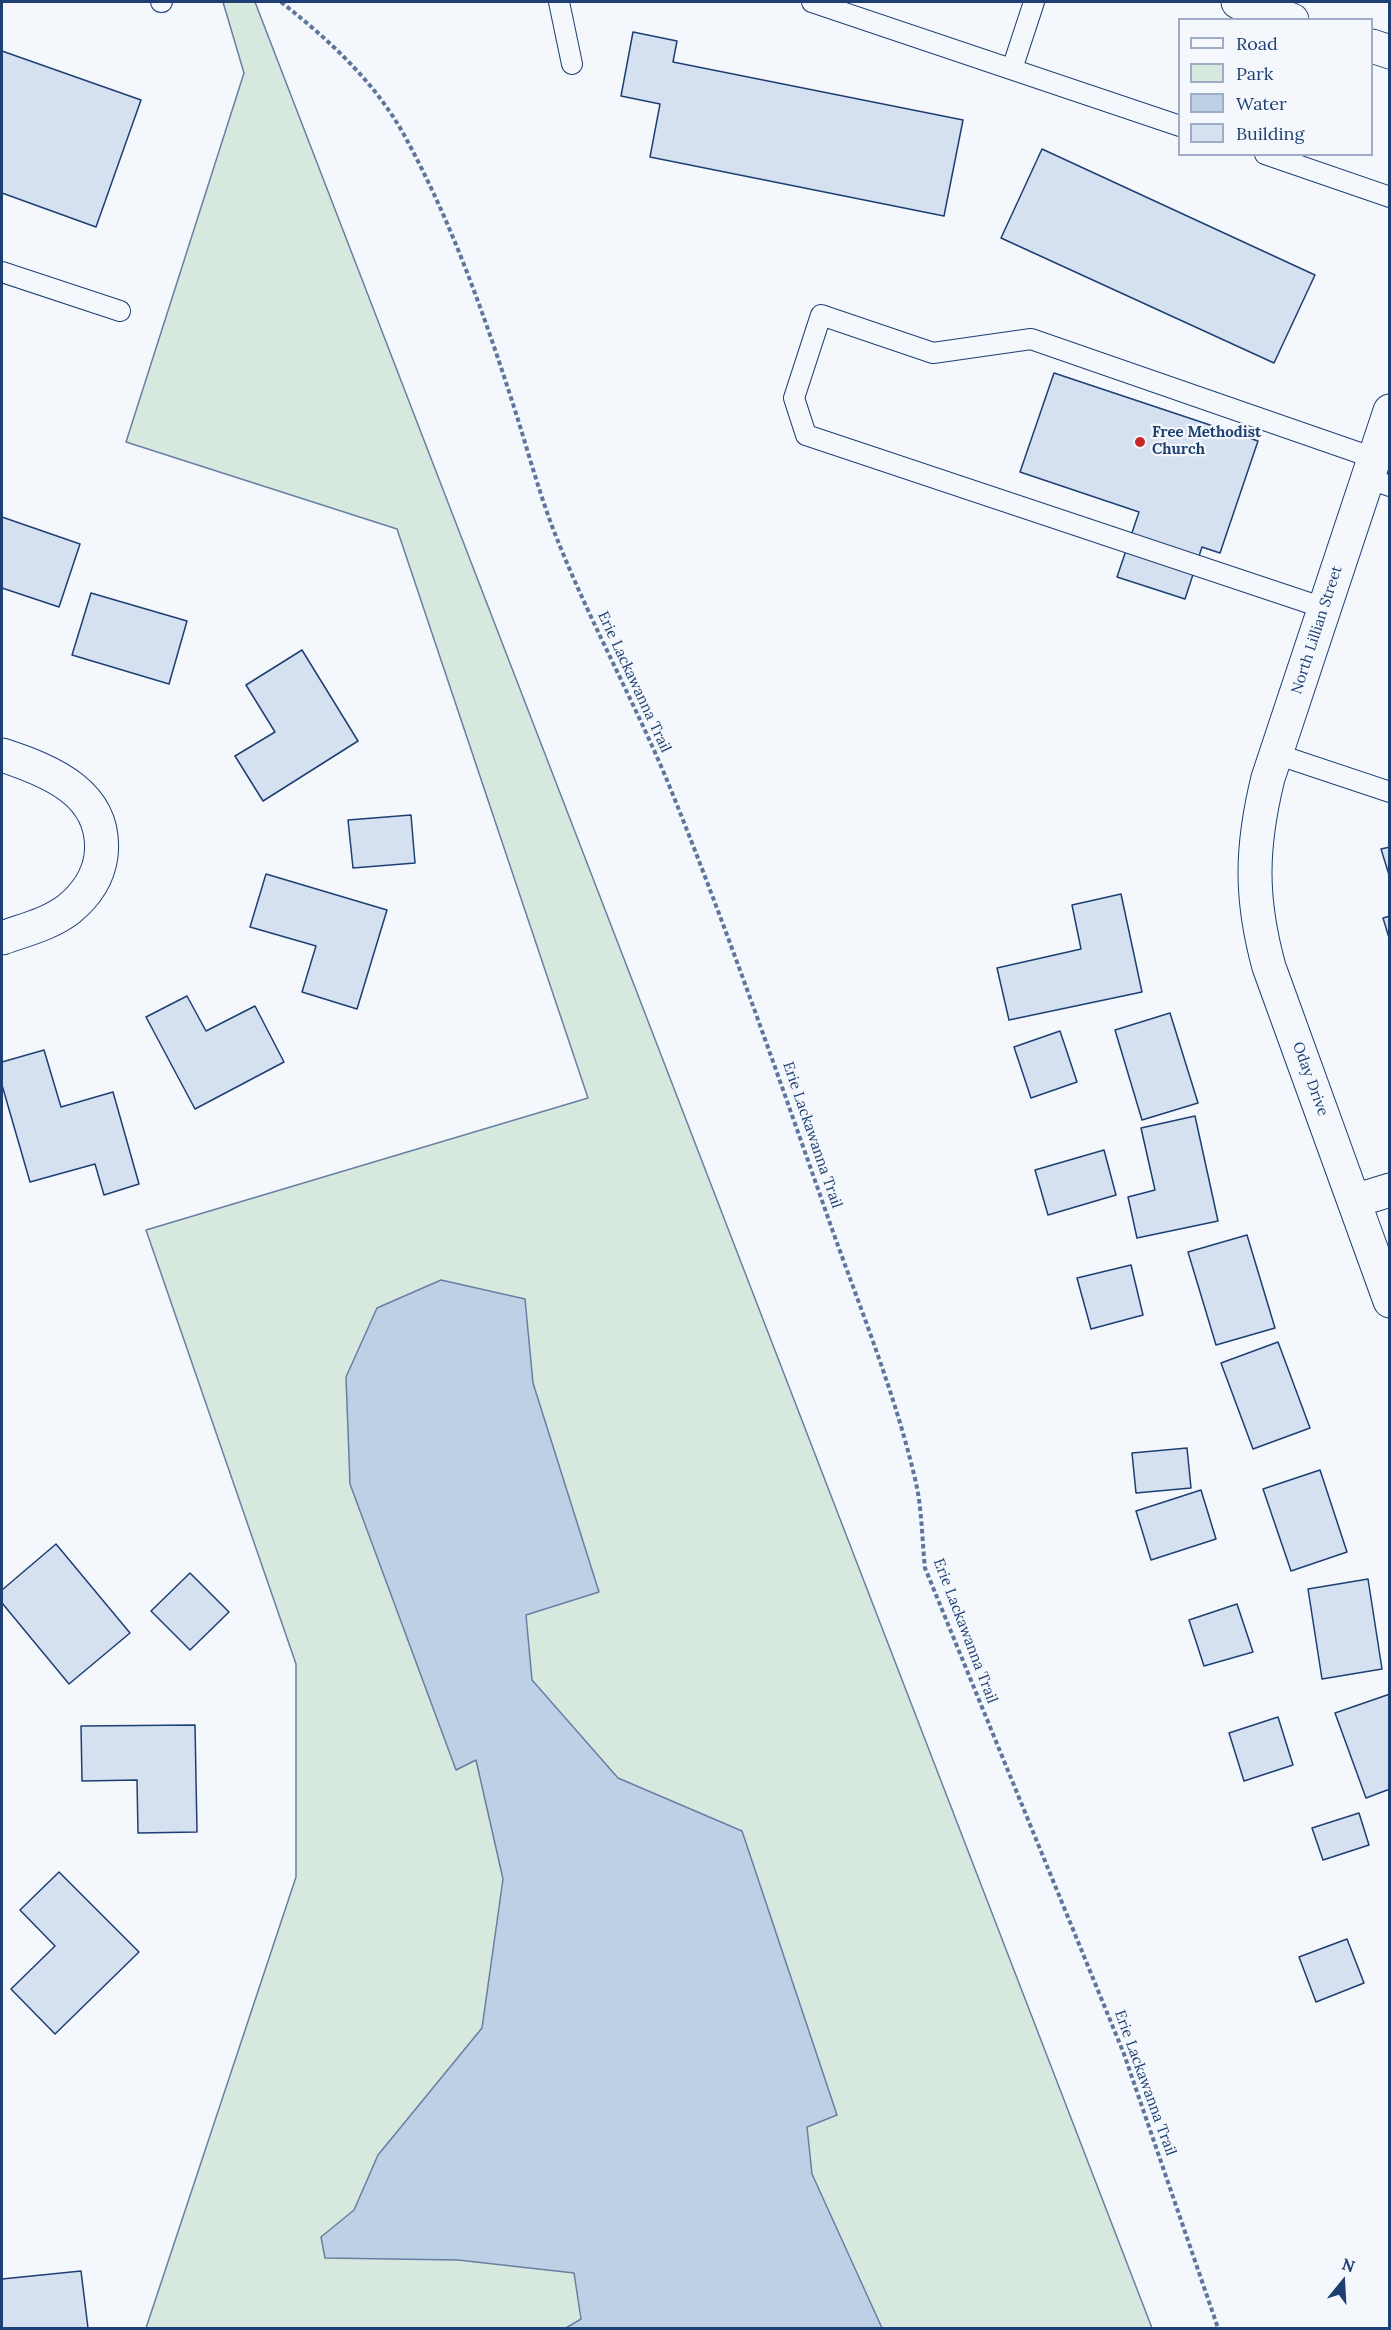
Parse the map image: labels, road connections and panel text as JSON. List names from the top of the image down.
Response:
{
  "streets": {
    "street": ["North Lillian Street", "Oday Drive"],
    "path": ["Erie Lackawanna Trail"]
  },
  "crossings": [
    ["North Lillian Street", "Oday Drive"]
  ],
  "places": ["Free Methodist Church"],
  "legend": [
    "Road",
    "Park",
    "Water",
    "Building"
  ],
  "north": "top"
}
